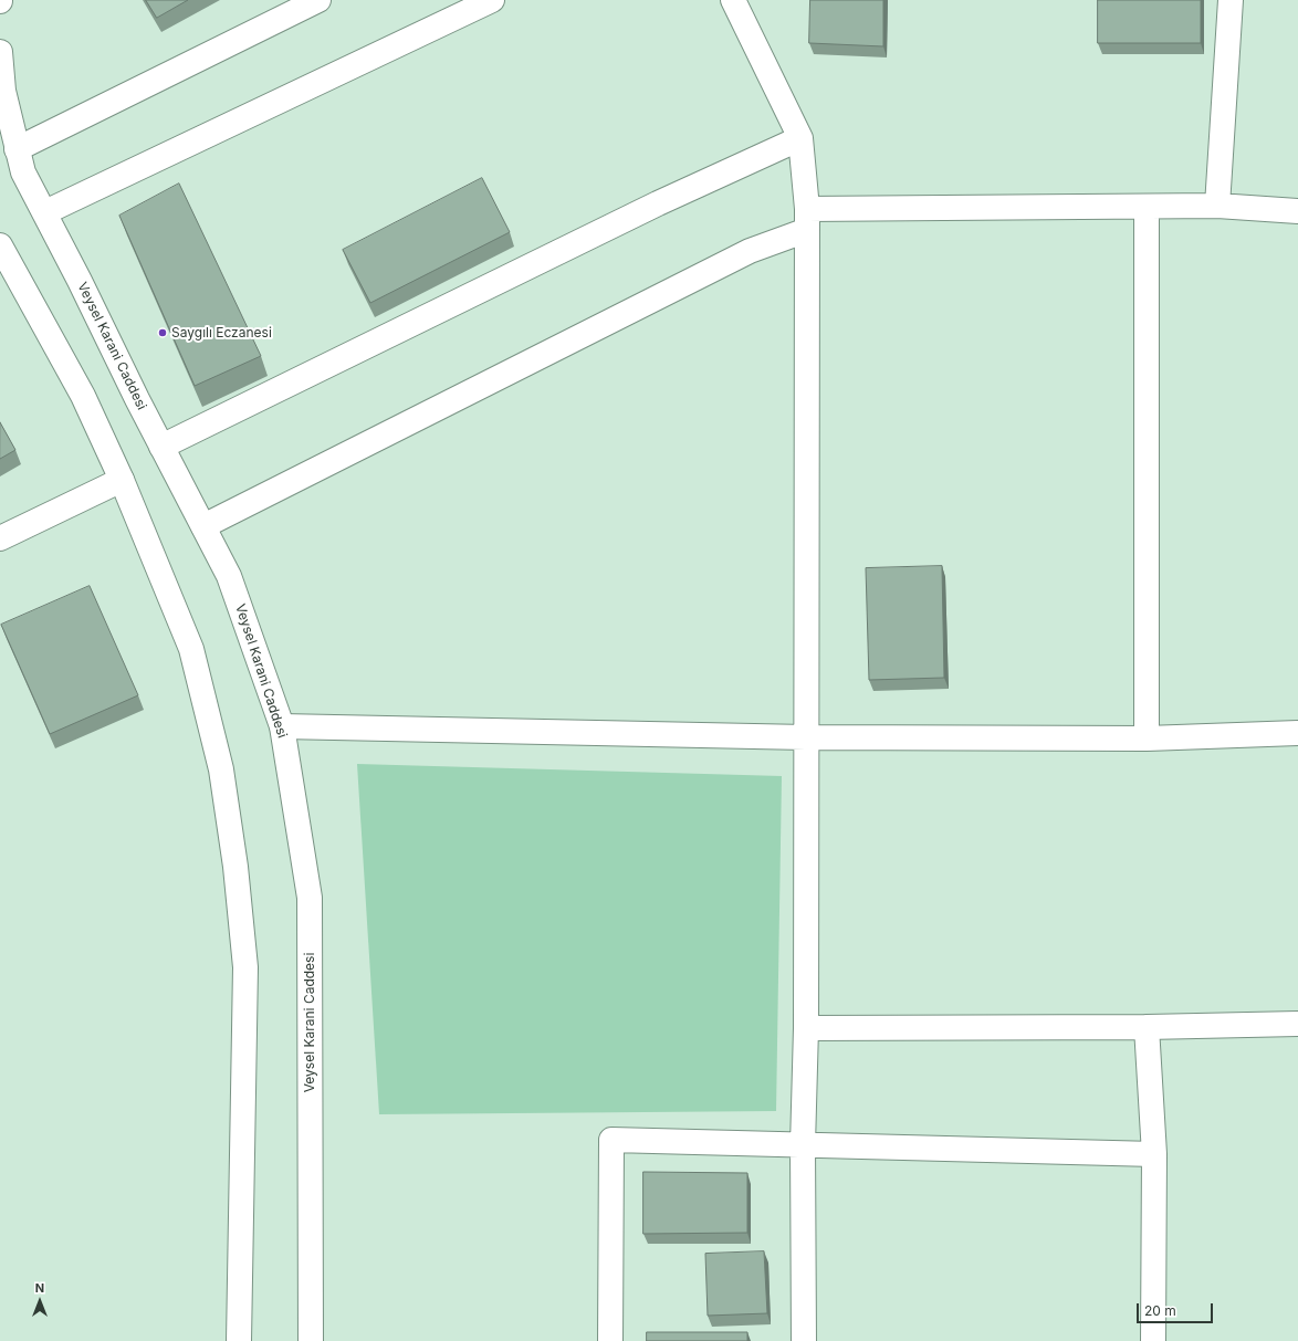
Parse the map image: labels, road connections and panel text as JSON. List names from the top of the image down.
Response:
{
  "streets": {
    "street": ["Veysel Karani Caddesi"]
  },
  "places": ["Saygılı Eczanesi"],
  "scale_bar": "20 m",
  "north": "top"
}
